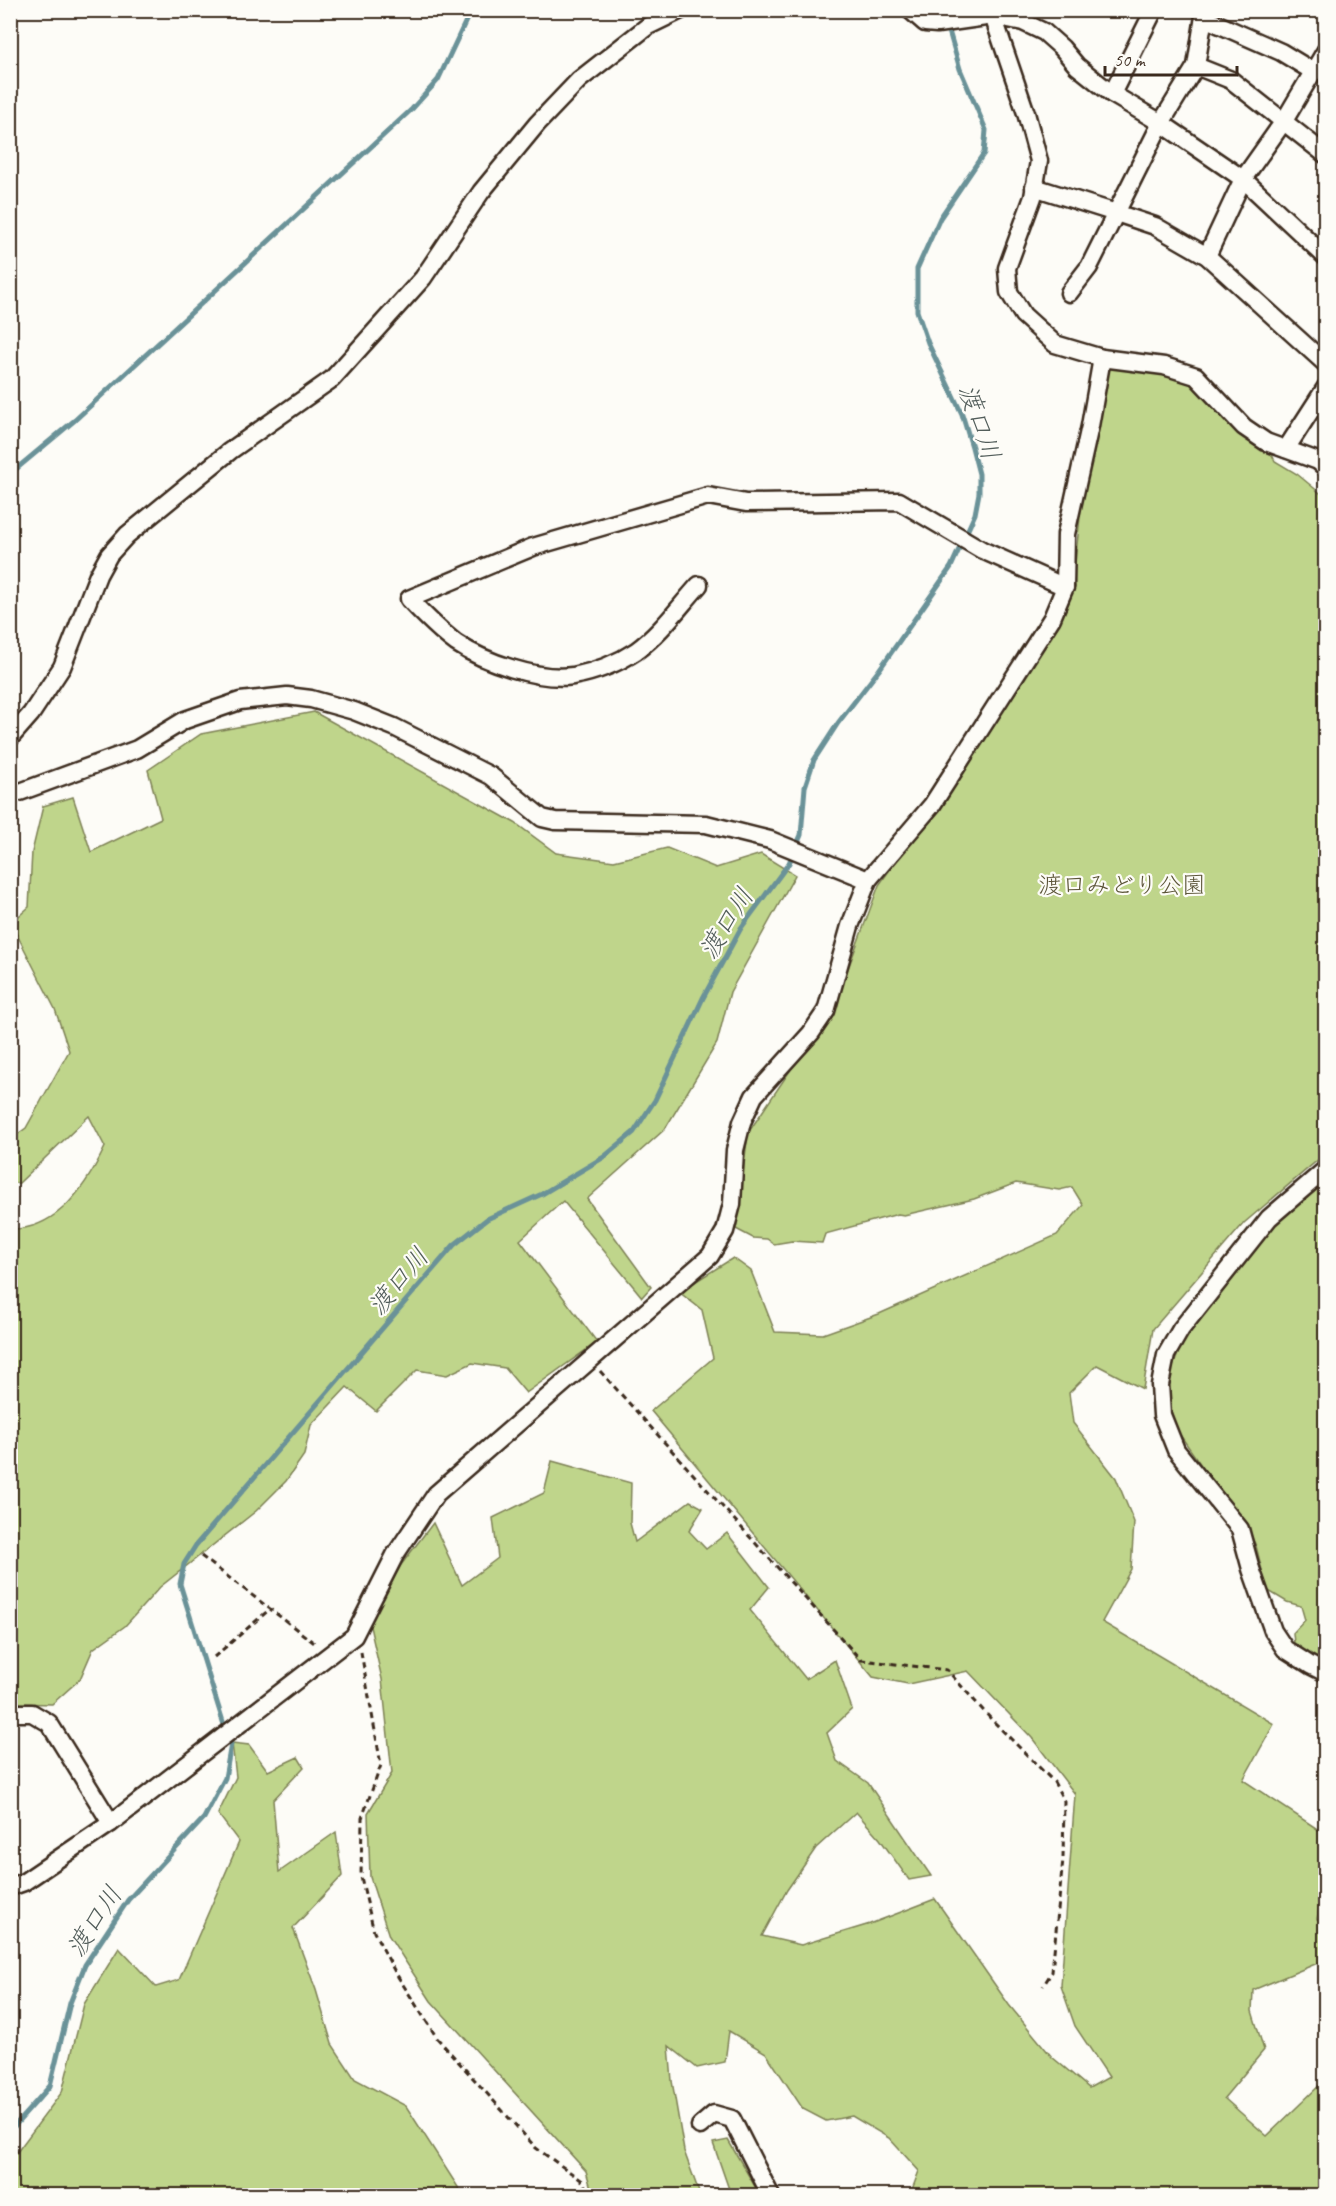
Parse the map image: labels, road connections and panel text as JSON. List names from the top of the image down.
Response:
{
  "water": ["渡口川"],
  "parks": ["渡口みどり公園"],
  "scale_bar": "50 m"
}
